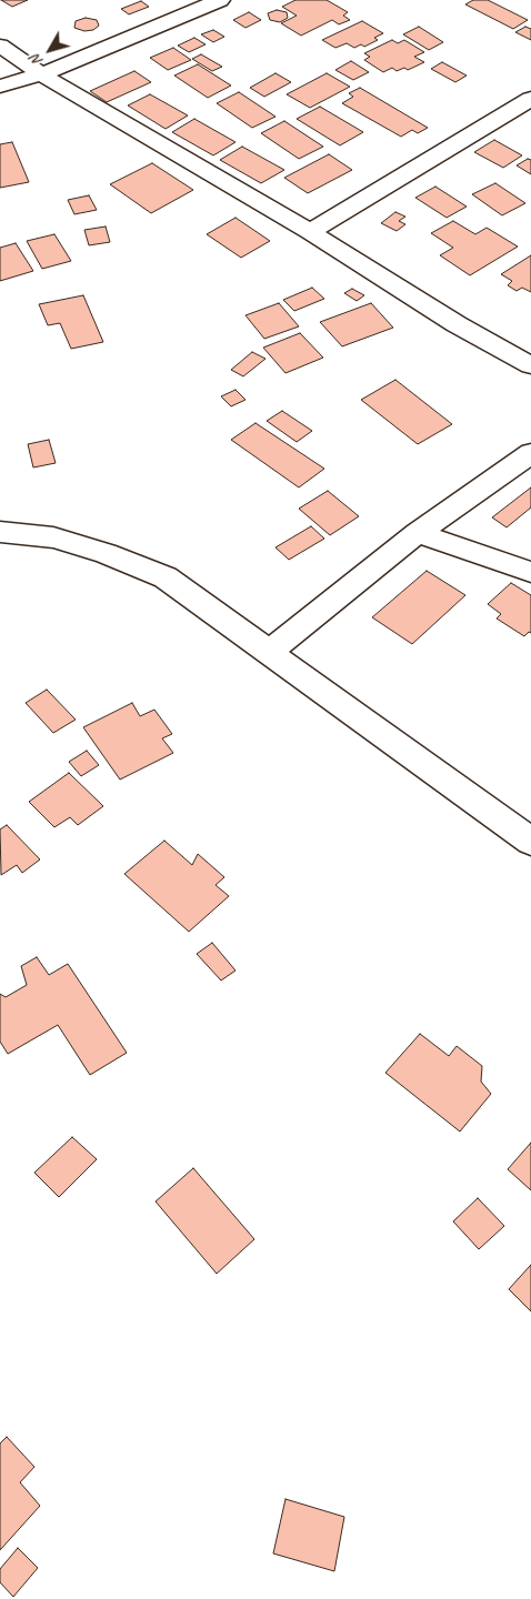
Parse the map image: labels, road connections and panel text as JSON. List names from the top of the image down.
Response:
{
  "north": "bottom left"
}
